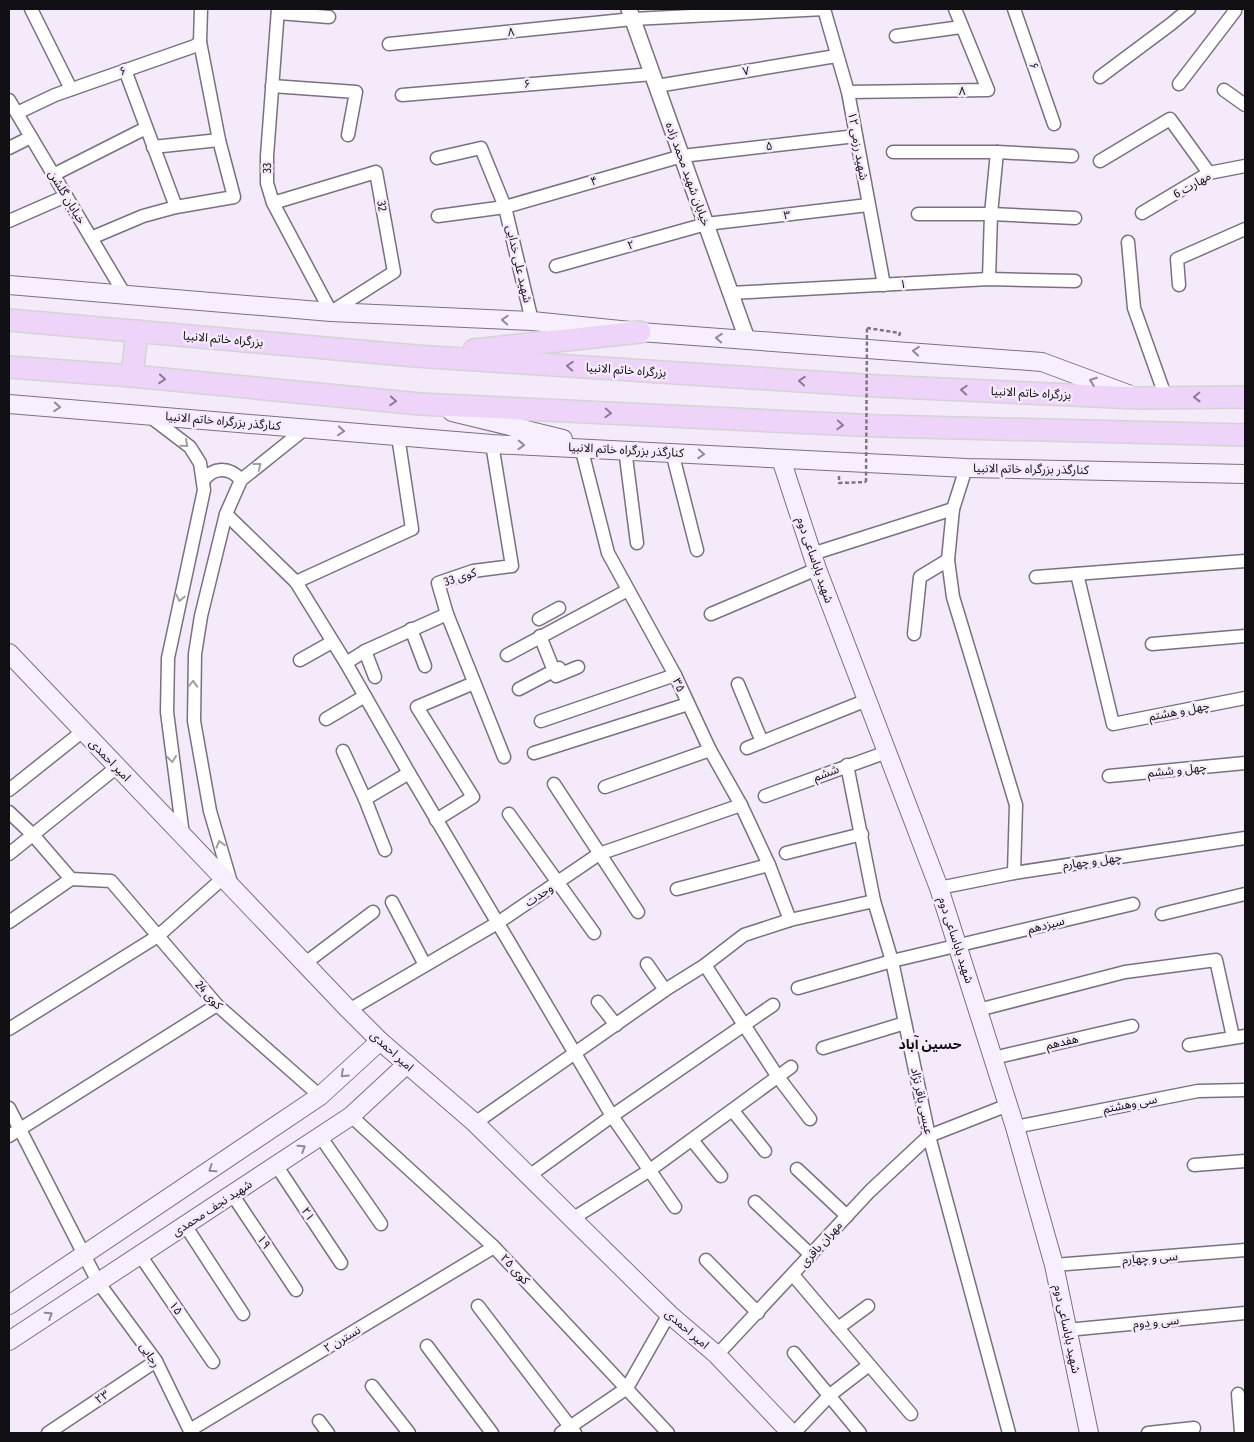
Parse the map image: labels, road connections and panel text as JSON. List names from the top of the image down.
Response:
{
  "streets": {
    "highway": ["بزرگراه خاتم الانبیا"],
    "main road": [
      "کنارگذر بزرگراه خاتم الانبیا",
      "شهید باباساعی دوم",
      "امیر احمدی",
      "شهید نجف محمدی"
    ],
    "street": [
      "۸",
      "۶",
      "۷",
      "۵",
      "شهید رزمی ۱۲",
      "33",
      "خیابان شهید محمد زاده",
      "۴",
      "مهارت 6",
      "خیابان گلشن",
      "32",
      "۳",
      "۲",
      "شهید علی خدایی",
      "۱",
      "کوی 33",
      "۳۵",
      "چهل و هشتم",
      "چهل و ششم",
      "ششم",
      "چهل و چهارم",
      "وحدت",
      "سیزدهم",
      "کوی 24",
      "هفدهم",
      "عیسی باقر نژاد",
      "سی وهشتم",
      "۲۱",
      "۱۹",
      "مهران باقری",
      "سی و چهارم",
      "کوی ۲۵",
      "۱۵",
      "سی و دوم",
      "نسترن ۲",
      "رجایی",
      "۲۳"
    ]
  },
  "crossings": [
    ["۸", "شهید رزمی ۱۲"],
    ["۸", "خیابان شهید محمد زاده"],
    ["۶", "۷"],
    ["۶", "خیابان شهید محمد زاده"],
    ["۶", "خیابان گلشن"],
    ["۷", "شهید رزمی ۱۲"],
    ["۷", "خیابان شهید محمد زاده"],
    ["۵", "شهید رزمی ۱۲"],
    ["۵", "خیابان شهید محمد زاده"],
    ["۵", "۴"],
    ["شهید رزمی ۱۲", "۳"],
    ["شهید رزمی ۱۲", "۱"],
    ["33", "32"],
    ["خیابان شهید محمد زاده", "۴"],
    ["خیابان شهید محمد زاده", "۳"],
    ["خیابان شهید محمد زاده", "۲"],
    ["خیابان شهید محمد زاده", "۱"],
    ["۴", "شهید علی خدایی"],
    ["۳", "۲"],
    ["کنارگذر بزرگراه خاتم الانبیا", "شهید باباساعی دوم"],
    ["کنارگذر بزرگراه خاتم الانبیا", "کوی 33"],
    ["کنارگذر بزرگراه خاتم الانبیا", "۳۵"],
    ["شهید باباساعی دوم", "ششم"],
    ["شهید باباساعی دوم", "چهل و چهارم"],
    ["شهید باباساعی دوم", "سیزدهم"],
    ["شهید باباساعی دوم", "هفدهم"],
    ["شهید باباساعی دوم", "سی وهشتم"],
    ["شهید باباساعی دوم", "سی و چهارم"],
    ["شهید باباساعی دوم", "سی و دوم"],
    ["۳۵", "وحدت"],
    ["امیر احمدی", "وحدت"],
    ["امیر احمدی", "شهید نجف محمدی"],
    ["امیر احمدی", "مهران باقری"],
    ["ششم", "عیسی باقر نژاد"],
    ["سیزدهم", "عیسی باقر نژاد"],
    ["عیسی باقر نژاد", "مهران باقری"],
    ["شهید نجف محمدی", "۲۱"],
    ["شهید نجف محمدی", "۱۹"],
    ["شهید نجف محمدی", "کوی ۲۵"],
    ["شهید نجف محمدی", "۱۵"],
    ["شهید نجف محمدی", "رجایی"],
    ["کوی ۲۵", "نسترن ۲"],
    ["نسترن ۲", "رجایی"],
    ["رجایی", "۲۳"]
  ],
  "districts": ["حسین آباد"]
}
